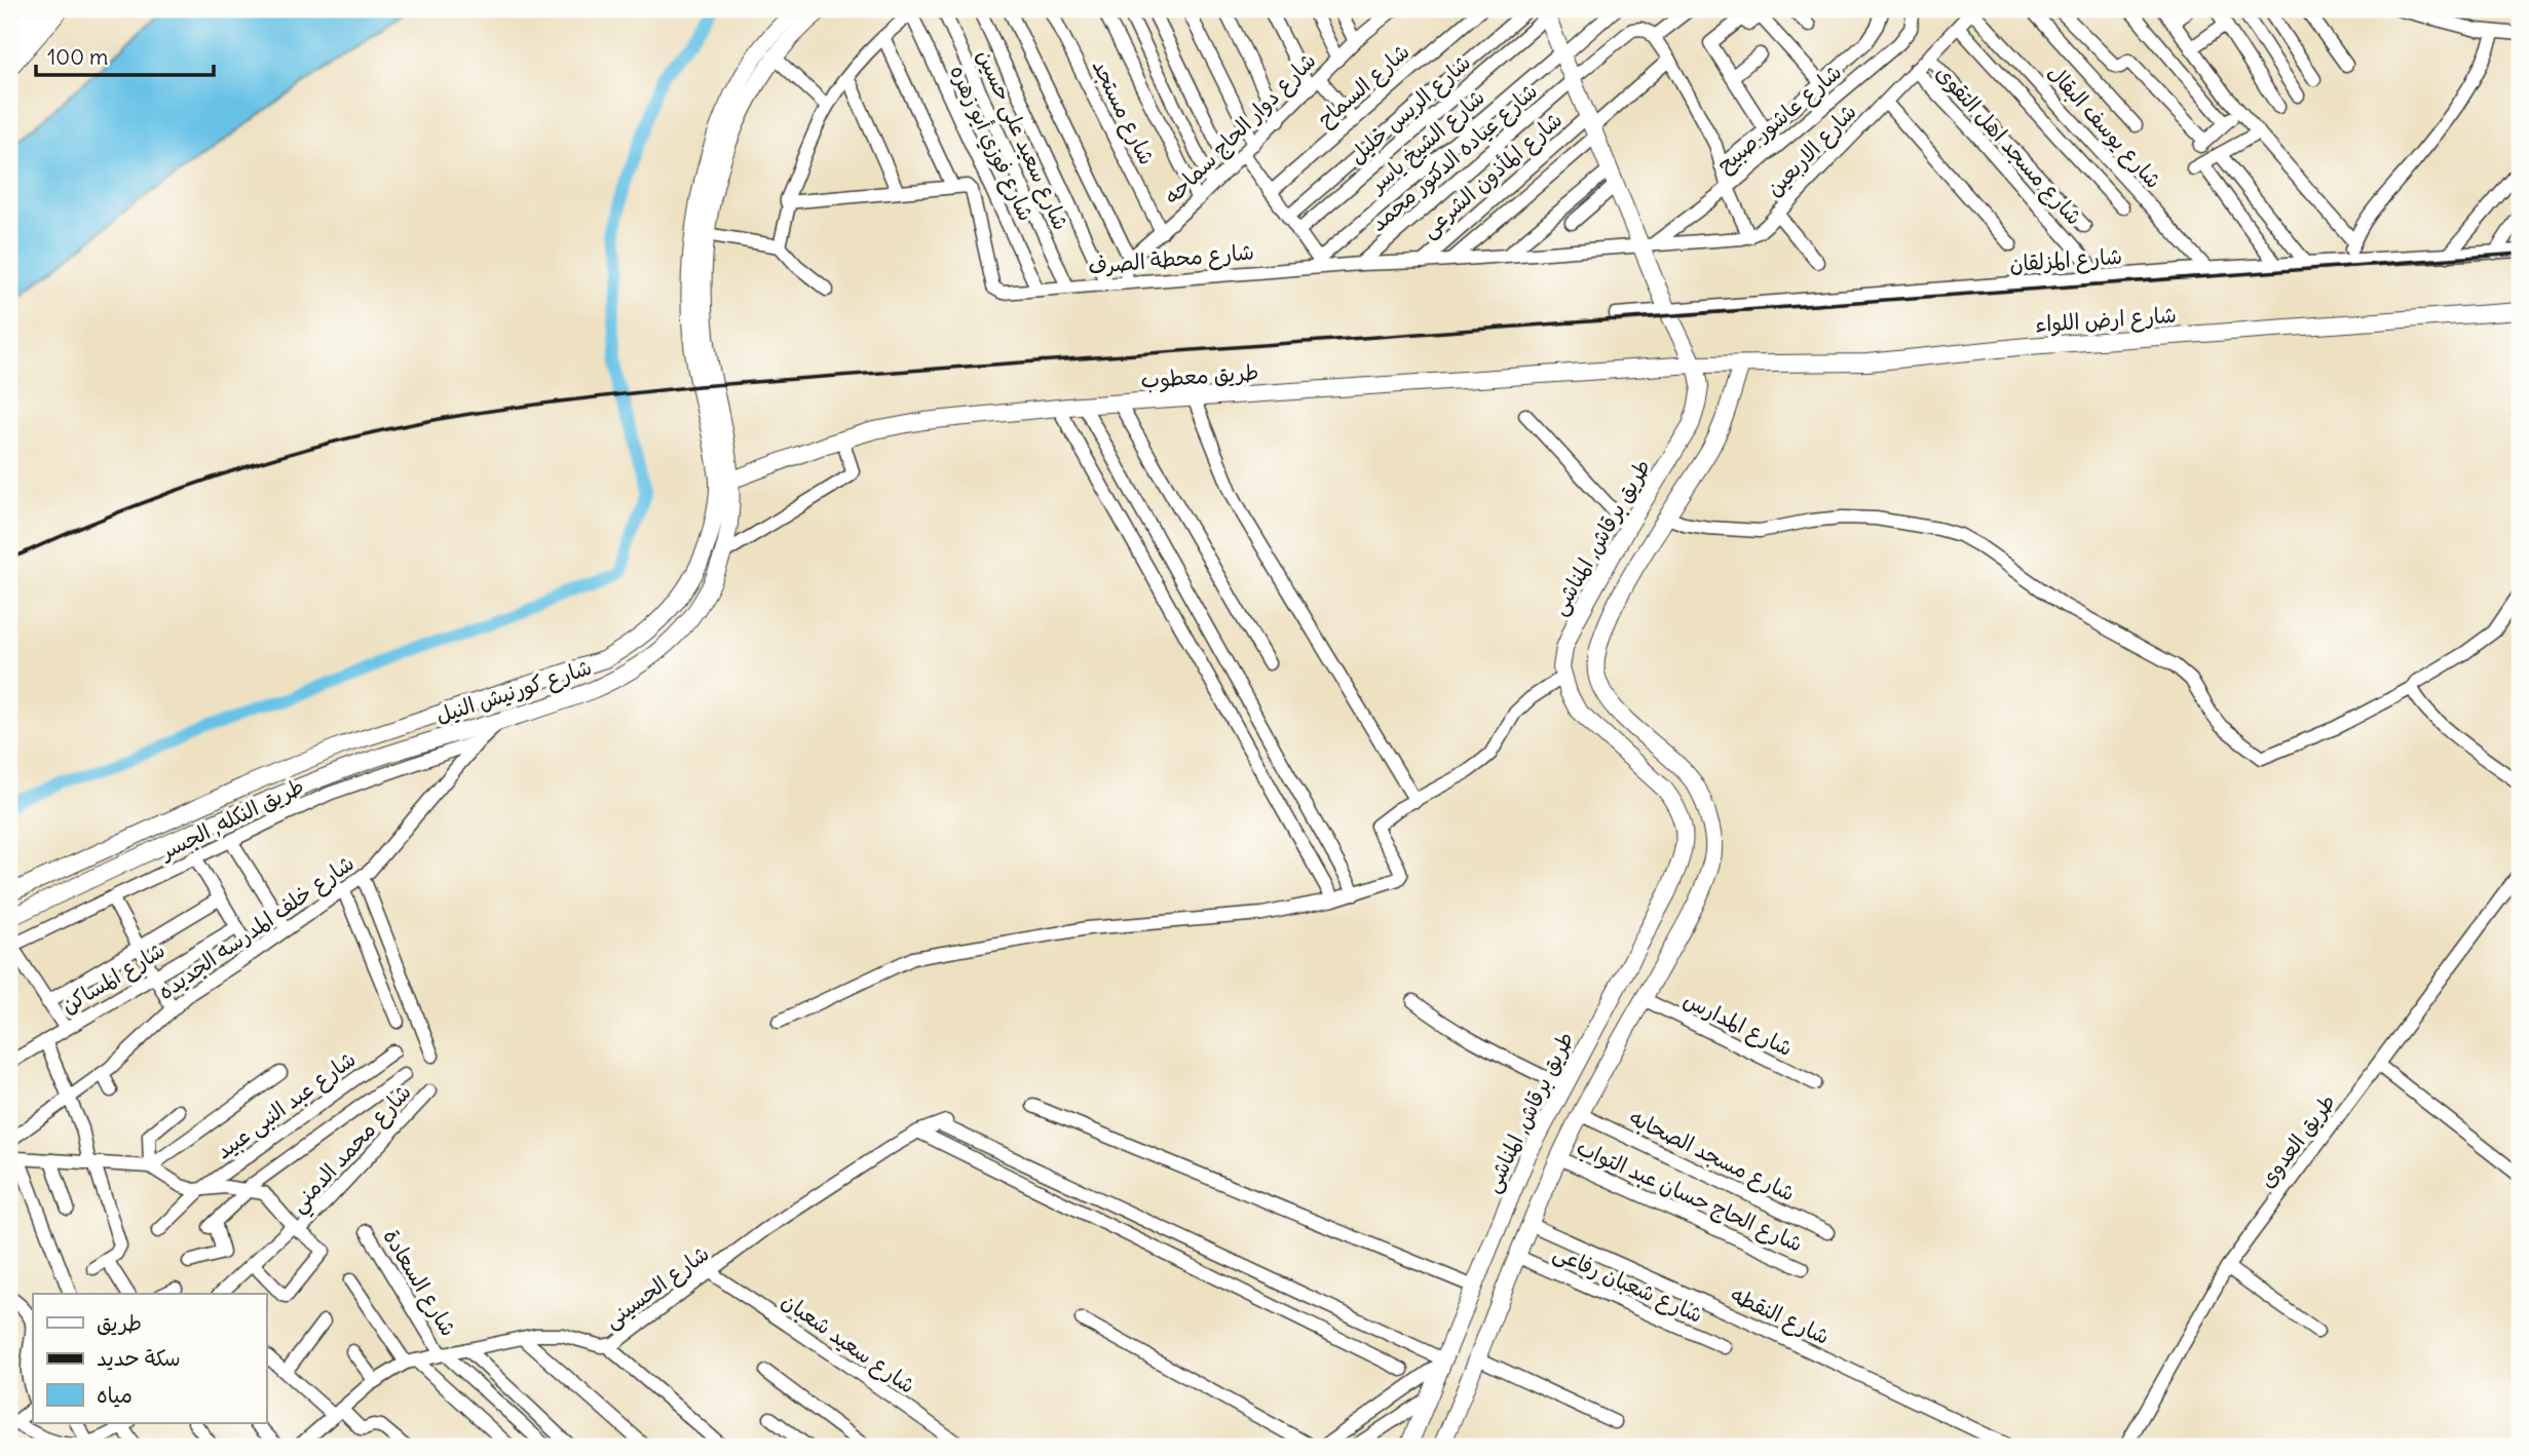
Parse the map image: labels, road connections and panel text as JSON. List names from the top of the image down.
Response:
{
  "streets": {
    "street": [
      "شارع السماح",
      "شارع الريس خليل",
      "شارع مستجد",
      "شارع عاشور صبيح",
      "شارع يوسف البقال",
      "شارع دوار الحاج سماحه",
      "شارع سعيد على حسين",
      "شارع الشيخ ياسر",
      "شارع فوزي أبو زهره",
      "شارع مسجد اهل التقوى",
      "شارع الاربعين",
      "شارع عياده الدكتور محمد",
      "شارع المأذون الشرعى",
      "شارع محطة الصرف",
      "شارع المزلقان",
      "شارع ارض اللواء",
      "طريق معطوب",
      "طريق برقاش, المناشى",
      "شارع كورنيش النيل",
      "طريق النكله, الجسر",
      "شارع خلف المدرسه الجديده",
      "شارع المساكن",
      "شارع المدارس",
      "شارع عبد النبى عبيد",
      "طريق العدوى",
      "شارع محمد الدمني",
      "شارع مسجد الصحابه",
      "شارع الحاج حسان عبد التواب",
      "شارع السعادة",
      "شارع شعبان رفاعى",
      "شارع الحسينى",
      "شارع النقطه",
      "شارع سعيد شعبان"
    ]
  },
  "crossings": [
    ["شارع الريس خليل", "طريق برقاش, المناشى"],
    ["شارع مستجد", "شارع دوار الحاج سماحه"],
    ["شارع عاشور صبيح", "شارع محطة الصرف"],
    ["شارع عاشور صبيح", "طريق برقاش, المناشى"],
    ["شارع يوسف البقال", "شارع الاربعين"],
    ["شارع يوسف البقال", "شارع المزلقان"],
    ["شارع سعيد على حسين", "شارع محطة الصرف"],
    ["شارع الشيخ ياسر", "شارع محطة الصرف"],
    ["شارع الشيخ ياسر", "طريق برقاش, المناشى"],
    ["شارع فوزي أبو زهره", "شارع محطة الصرف"],
    ["شارع مسجد اهل التقوى", "شارع الاربعين"],
    ["شارع مسجد اهل التقوى", "شارع المزلقان"],
    ["شارع عياده الدكتور محمد", "شارع محطة الصرف"],
    ["شارع عياده الدكتور محمد", "طريق برقاش, المناشى"],
    ["شارع المأذون الشرعى", "شارع محطة الصرف"],
    ["شارع المأذون الشرعى", "طريق برقاش, المناشى"],
    ["شارع محطة الصرف", "طريق برقاش, المناشى"],
    ["شارع المزلقان", "طريق برقاش, المناشى"],
    ["شارع ارض اللواء", "طريق معطوب"],
    ["شارع ارض اللواء", "طريق برقاش, المناشى"],
    ["طريق معطوب", "طريق برقاش, المناشى"],
    ["طريق معطوب", "شارع كورنيش النيل"],
    ["طريق برقاش, المناشى", "شارع الحسينى"],
    ["شارع كورنيش النيل", "شارع خلف المدرسه الجديده"],
    ["طريق النكله, الجسر", "شارع خلف المدرسه الجديده"],
    ["شارع السعادة", "شارع الحسينى"],
    ["شارع الحسينى", "شارع سعيد شعبان"]
  ],
  "legend": ["طريق", "سكة حديد", "مياه"],
  "scale_bar": "100 m"
}
